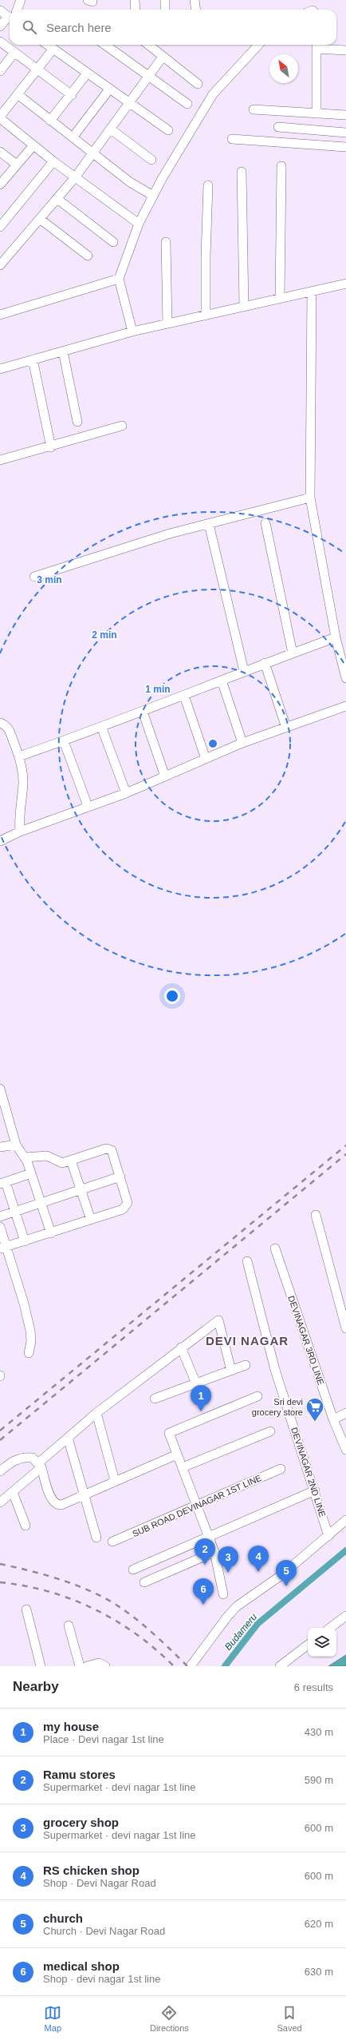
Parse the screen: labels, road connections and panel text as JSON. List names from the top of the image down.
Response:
{
  "streets": {
    "street": ["DEVINAGAR 3RD LINE", "DEVINAGAR 2ND LINE", "SUB ROAD DEVINAGAR 1ST LINE"]
  },
  "districts": ["DEVI NAGAR"],
  "water": ["Budameru"],
  "places": {
    "supermarket": ["Sri devi grocery store"]
  },
  "north": "top left",
  "page": {
    "search": "Search here",
    "pins": [
      "1",
      "2",
      "4",
      "3",
      "5",
      "6"
    ],
    "heading": ["Nearby", "6 results"],
    "list": [
      {
        "mark": "1",
        "name": "my house",
        "note": "Place · Devi nagar 1st line",
        "value": "430 m"
      },
      {
        "mark": "2",
        "name": "Ramu stores",
        "note": "Supermarket · devi nagar 1st line",
        "value": "590 m"
      },
      {
        "mark": "3",
        "name": "grocery shop",
        "note": "Supermarket · devi nagar 1st line",
        "value": "600 m"
      },
      {
        "mark": "4",
        "name": "RS chicken shop",
        "note": "Shop · Devi Nagar Road",
        "value": "600 m"
      },
      {
        "mark": "5",
        "name": "church",
        "note": "Church · Devi Nagar Road",
        "value": "620 m"
      },
      {
        "mark": "6",
        "name": "medical shop",
        "note": "Shop · devi nagar 1st line",
        "value": "630 m"
      }
    ],
    "nav": ["Map", "Directions", "Saved"]
  },
  "rings": ["3 min", "2 min", "1 min"]
}
